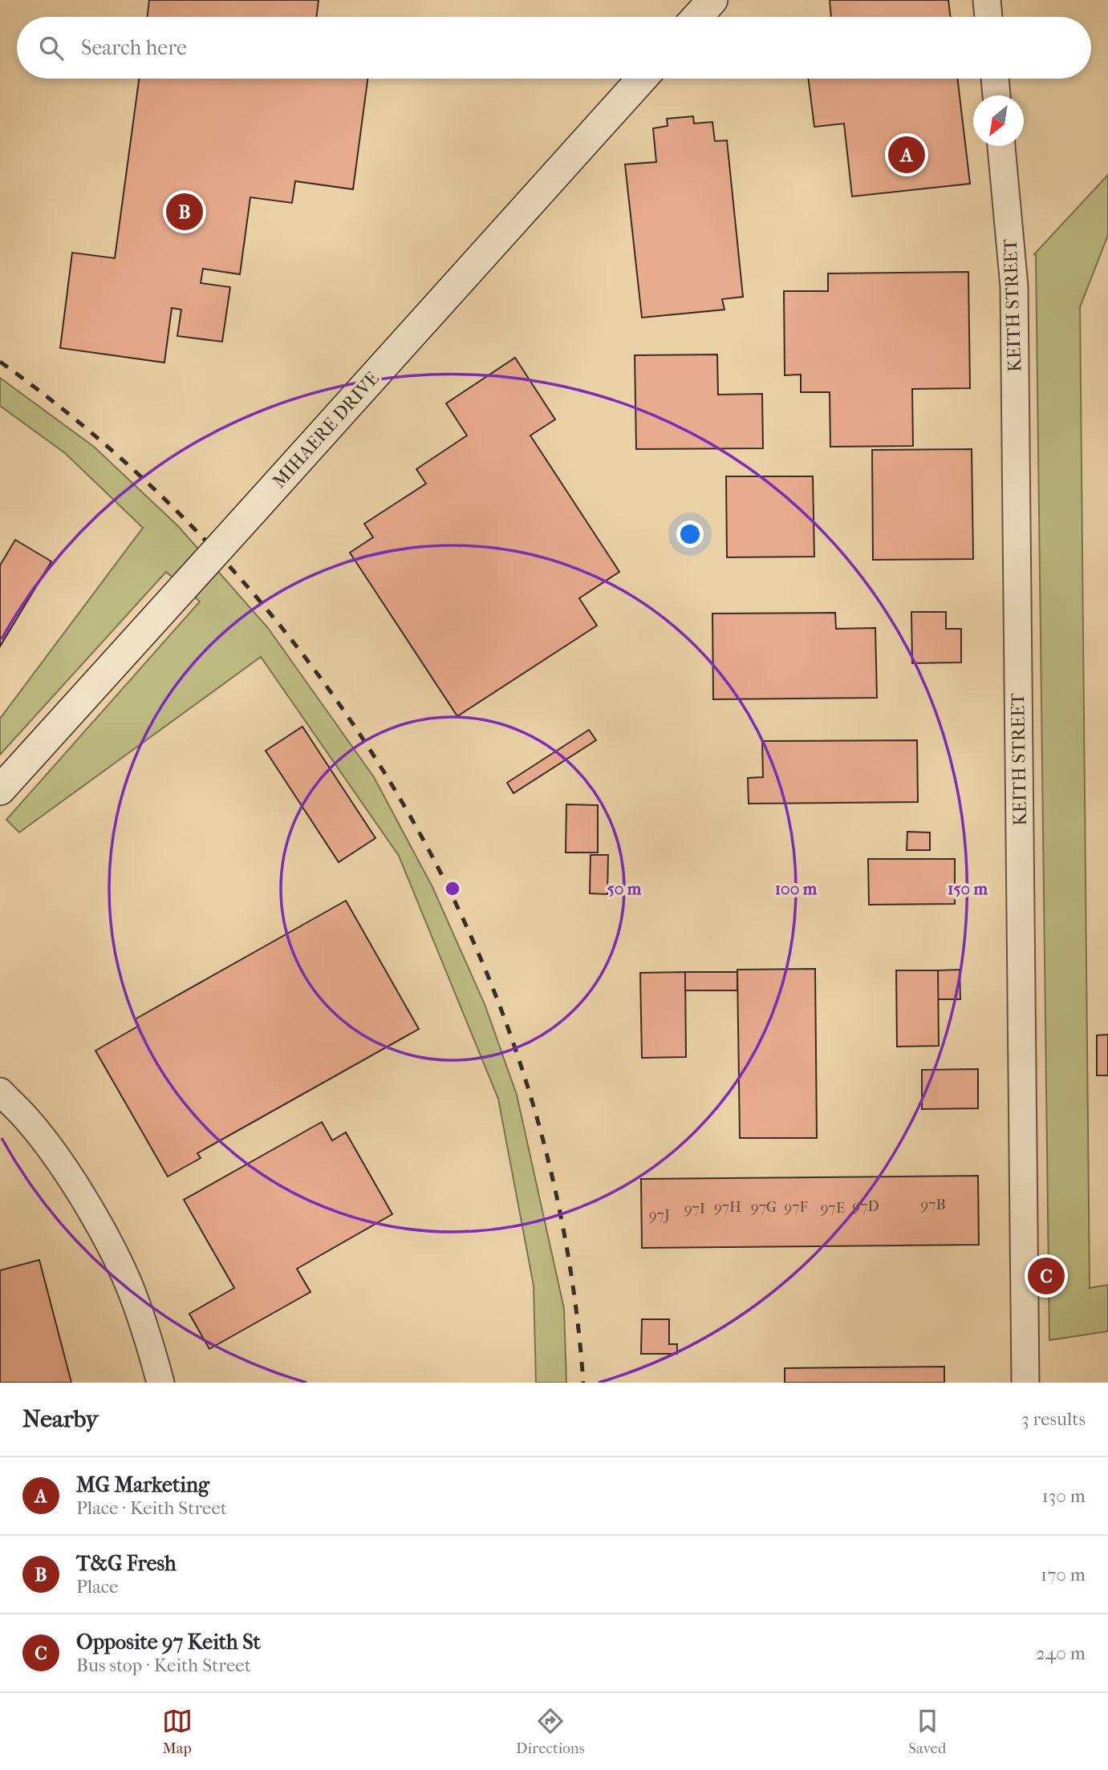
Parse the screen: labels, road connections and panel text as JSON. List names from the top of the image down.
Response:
{
  "streets": {
    "main road": ["MIHAERE DRIVE"],
    "street": ["KEITH STREET"]
  },
  "house_numbers": [
    "97B",
    "97D",
    "97H",
    "97G",
    "97F",
    "97E",
    "97I",
    "97J"
  ],
  "north": "bottom left",
  "page": {
    "search": "Search here",
    "pins": ["A", "B", "C"],
    "heading": ["Nearby", "3 results"],
    "list": [
      {
        "mark": "A",
        "name": "MG Marketing",
        "note": "Place · Keith Street",
        "value": "130 m"
      },
      {
        "mark": "B",
        "name": "T&G Fresh",
        "note": "Place",
        "value": "170 m"
      },
      {
        "mark": "C",
        "name": "Opposite 97 Keith St",
        "note": "Bus stop · Keith Street",
        "value": "240 m"
      }
    ],
    "nav": ["Map", "Directions", "Saved"]
  },
  "rings": ["50 m", "100 m", "150 m"]
}
